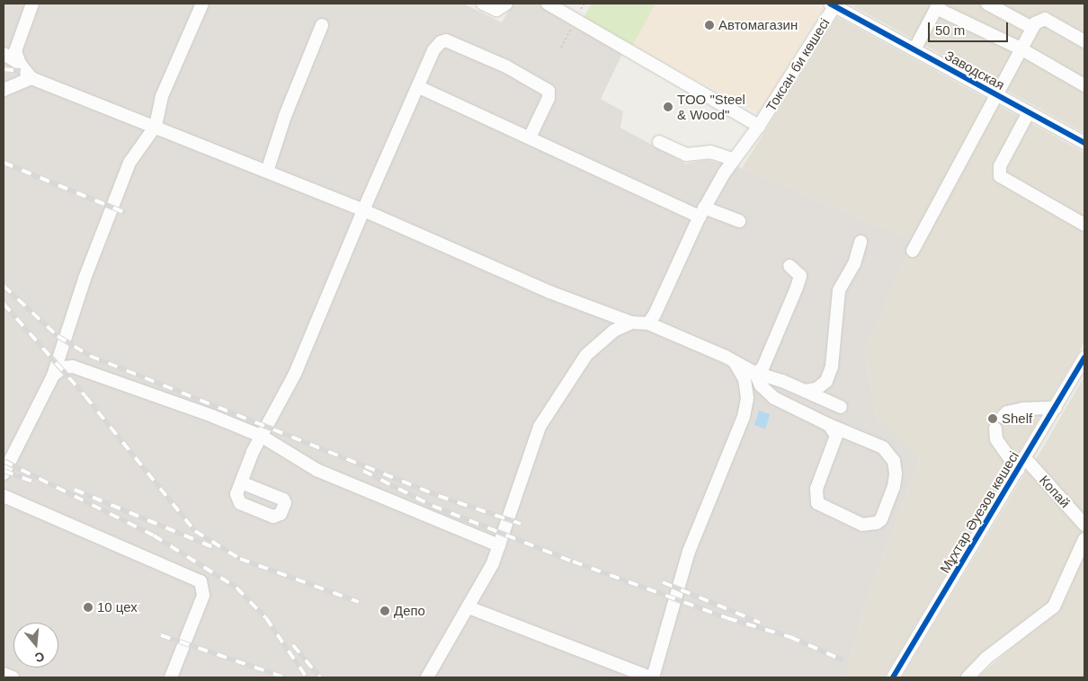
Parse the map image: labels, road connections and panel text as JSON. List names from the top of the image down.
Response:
{
  "streets": {
    "street": [
      "Токсан би көшесі",
      "Заводская",
      "Копай",
      "Мұхтар Әуезов көшесі"
    ]
  },
  "crossings": [
    ["Токсан би көшесі", "Заводская"],
    ["Копай", "Мұхтар Әуезов көшесі"]
  ],
  "places": [
    "Автомагазин",
    "TOO \"Steel & Wood\"",
    "Shelf",
    "10 цех",
    "Депо"
  ],
  "scale_bar": "50 m",
  "north": "bottom"
}
